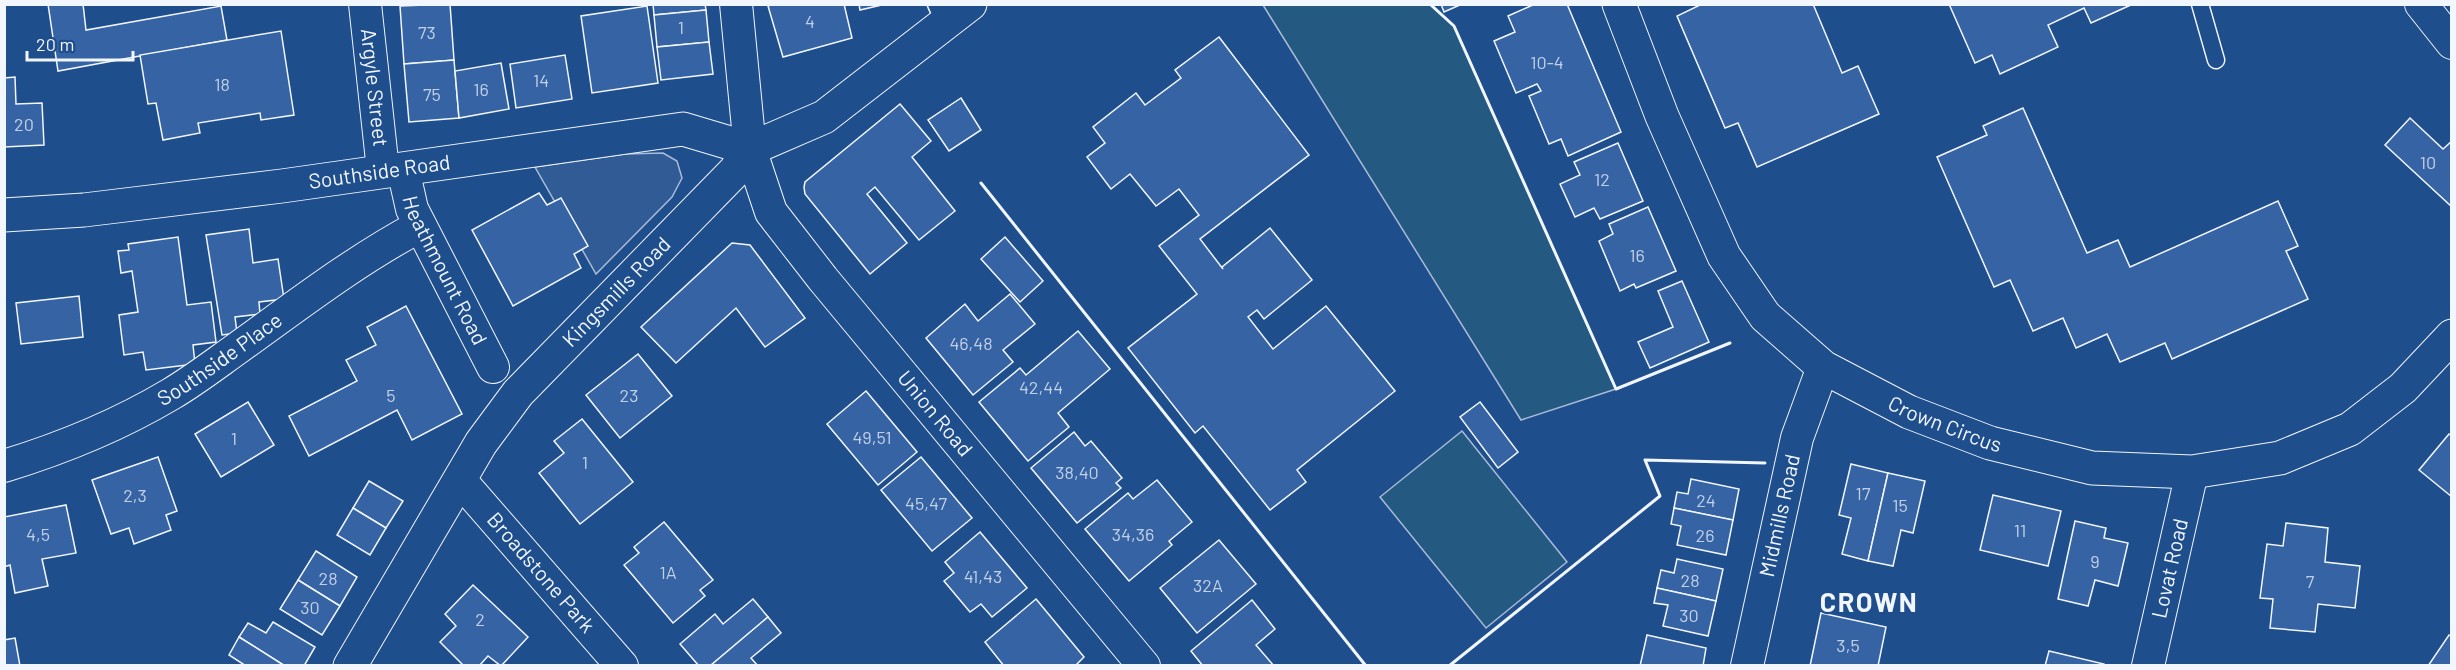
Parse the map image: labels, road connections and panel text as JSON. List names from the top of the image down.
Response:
{
  "streets": {
    "street": [
      "Argyle Street",
      "Southside Road",
      "Heathmount Road",
      "Kingsmills Road",
      "Southside Place",
      "Union Road",
      "Crown Circus",
      "Midmills Road",
      "Lovat Road",
      "Broadstone Park"
    ]
  },
  "crossings": [
    ["Argyle Street", "Southside Road"],
    ["Argyle Street", "Heathmount Road"],
    ["Southside Road", "Heathmount Road"],
    ["Southside Road", "Kingsmills Road"],
    ["Southside Road", "Union Road"],
    ["Heathmount Road", "Southside Place"],
    ["Kingsmills Road", "Union Road"],
    ["Kingsmills Road", "Broadstone Park"],
    ["Crown Circus", "Midmills Road"],
    ["Crown Circus", "Lovat Road"]
  ],
  "districts": ["CROWN"],
  "house_numbers": [
    "4",
    "1",
    "73",
    "10-4",
    "14",
    "18",
    "16",
    "75",
    "20",
    "10",
    "12",
    "16",
    "46,48",
    "42,44",
    "5",
    "23",
    "49,51",
    "1",
    "1",
    "38,40",
    "17",
    "2,3",
    "24",
    "45,47",
    "15",
    "11",
    "4,5",
    "34,36",
    "26",
    "9",
    "1A",
    "41,43",
    "28",
    "28",
    "7",
    "32A",
    "30",
    "30",
    "2",
    "3,5"
  ],
  "scale_bar": "20 m"
}
